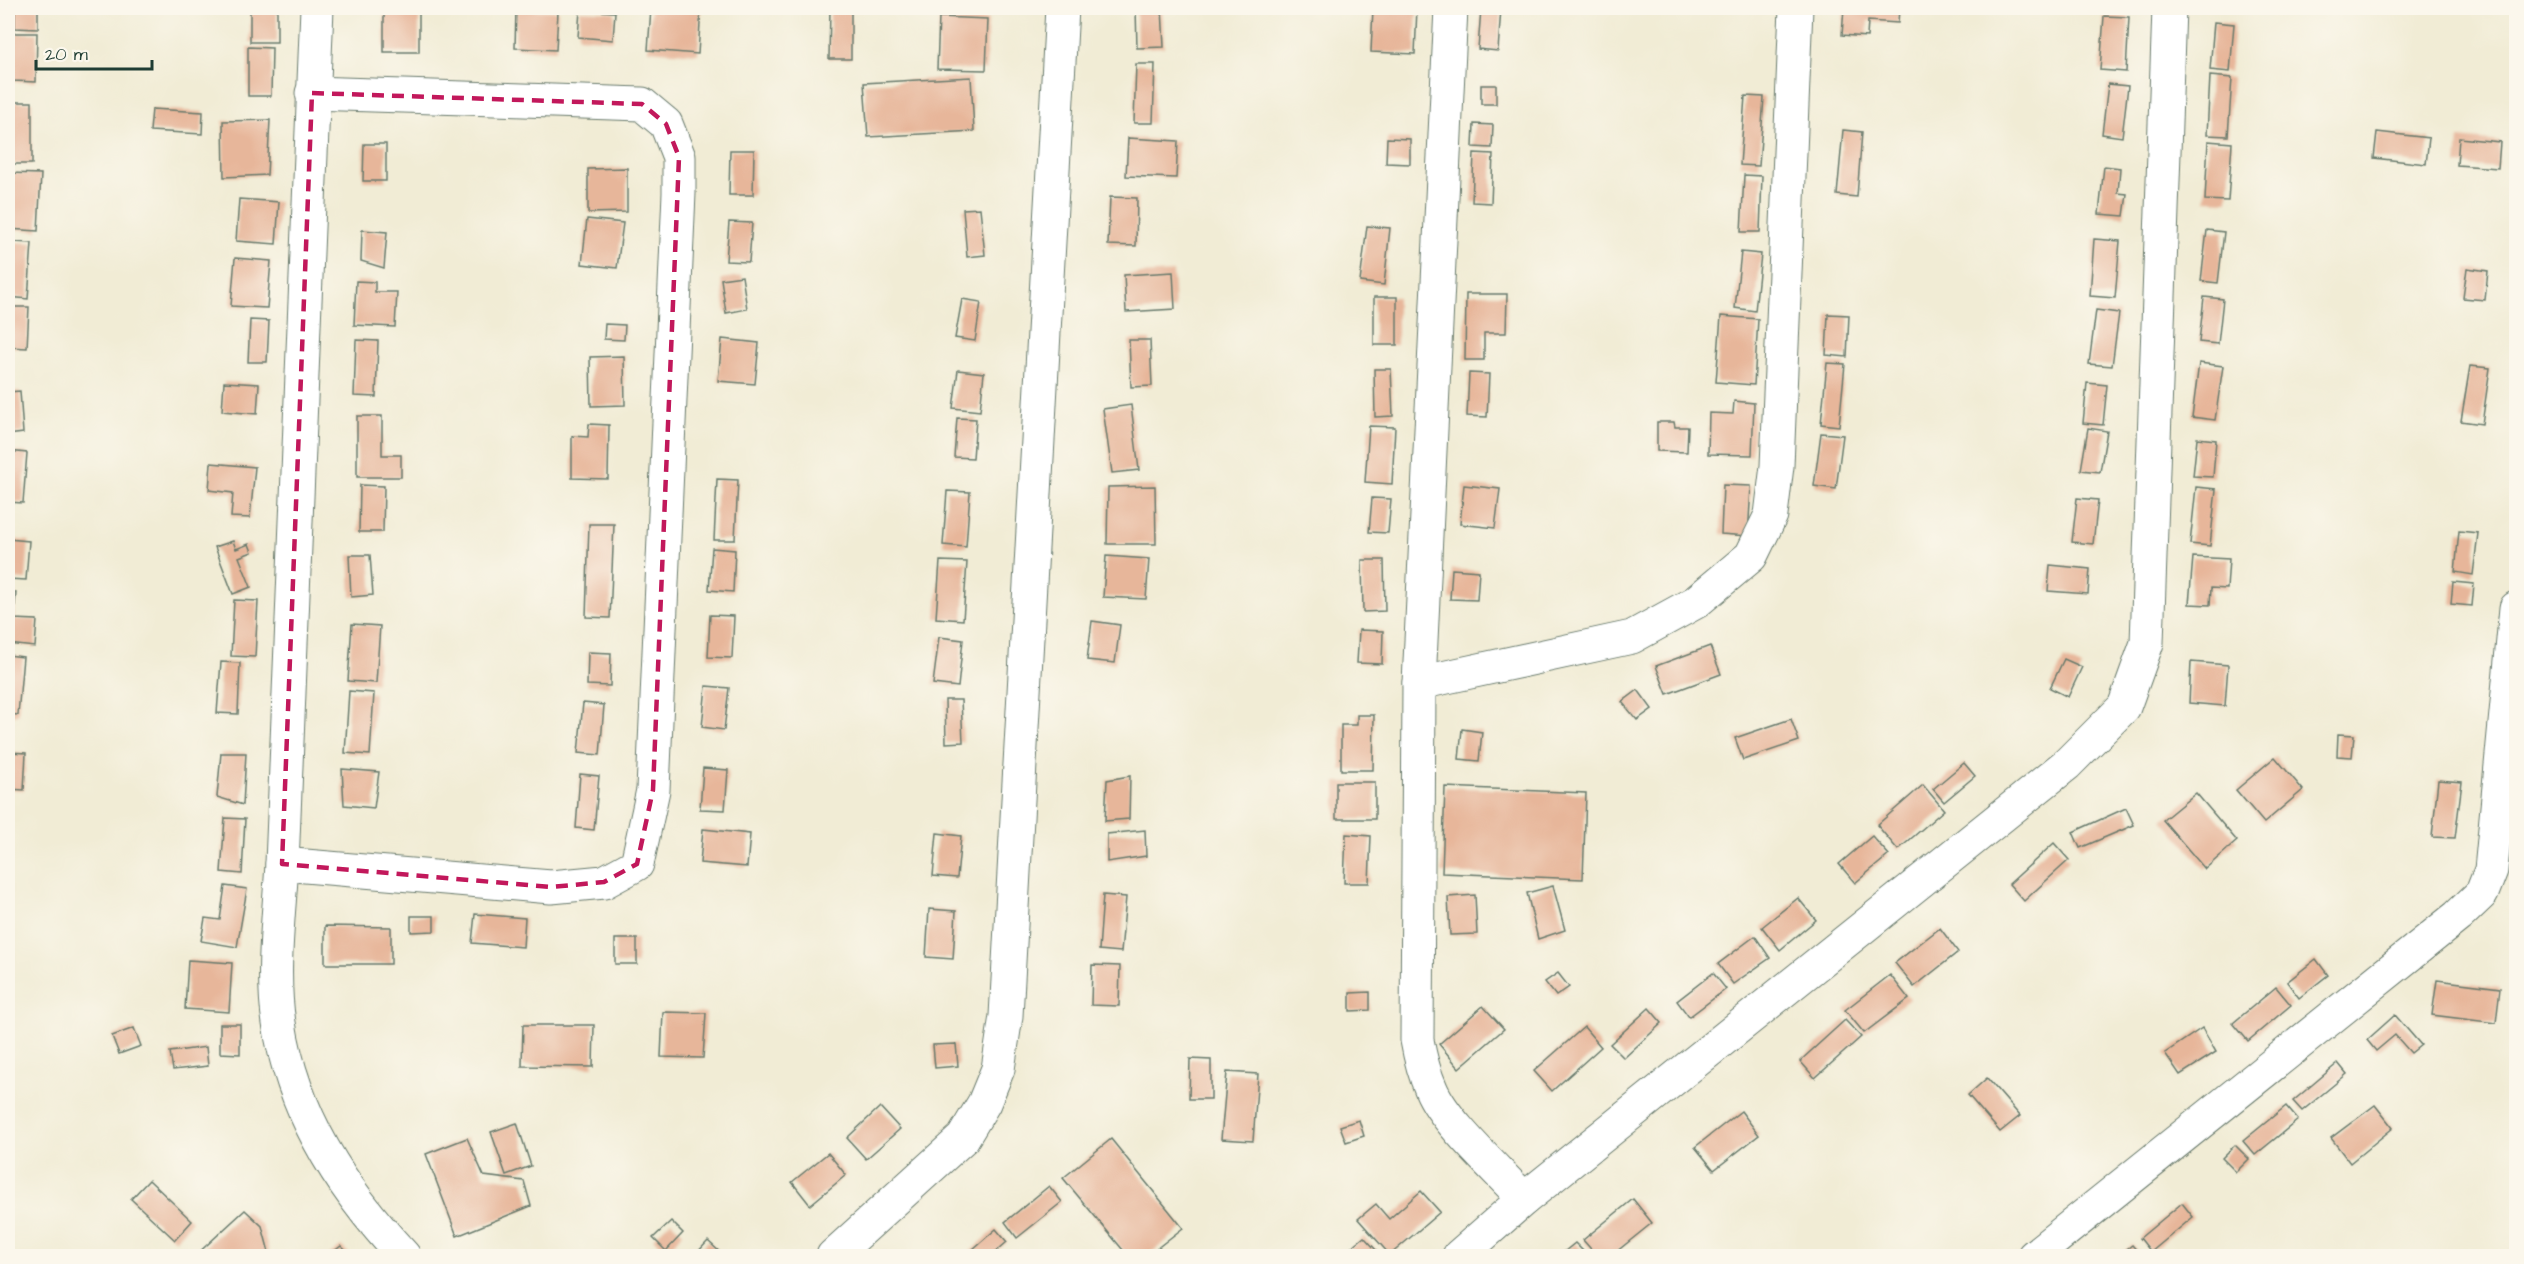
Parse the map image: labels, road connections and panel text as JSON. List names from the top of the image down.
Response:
{
  "scale_bar": "20 m"
}
